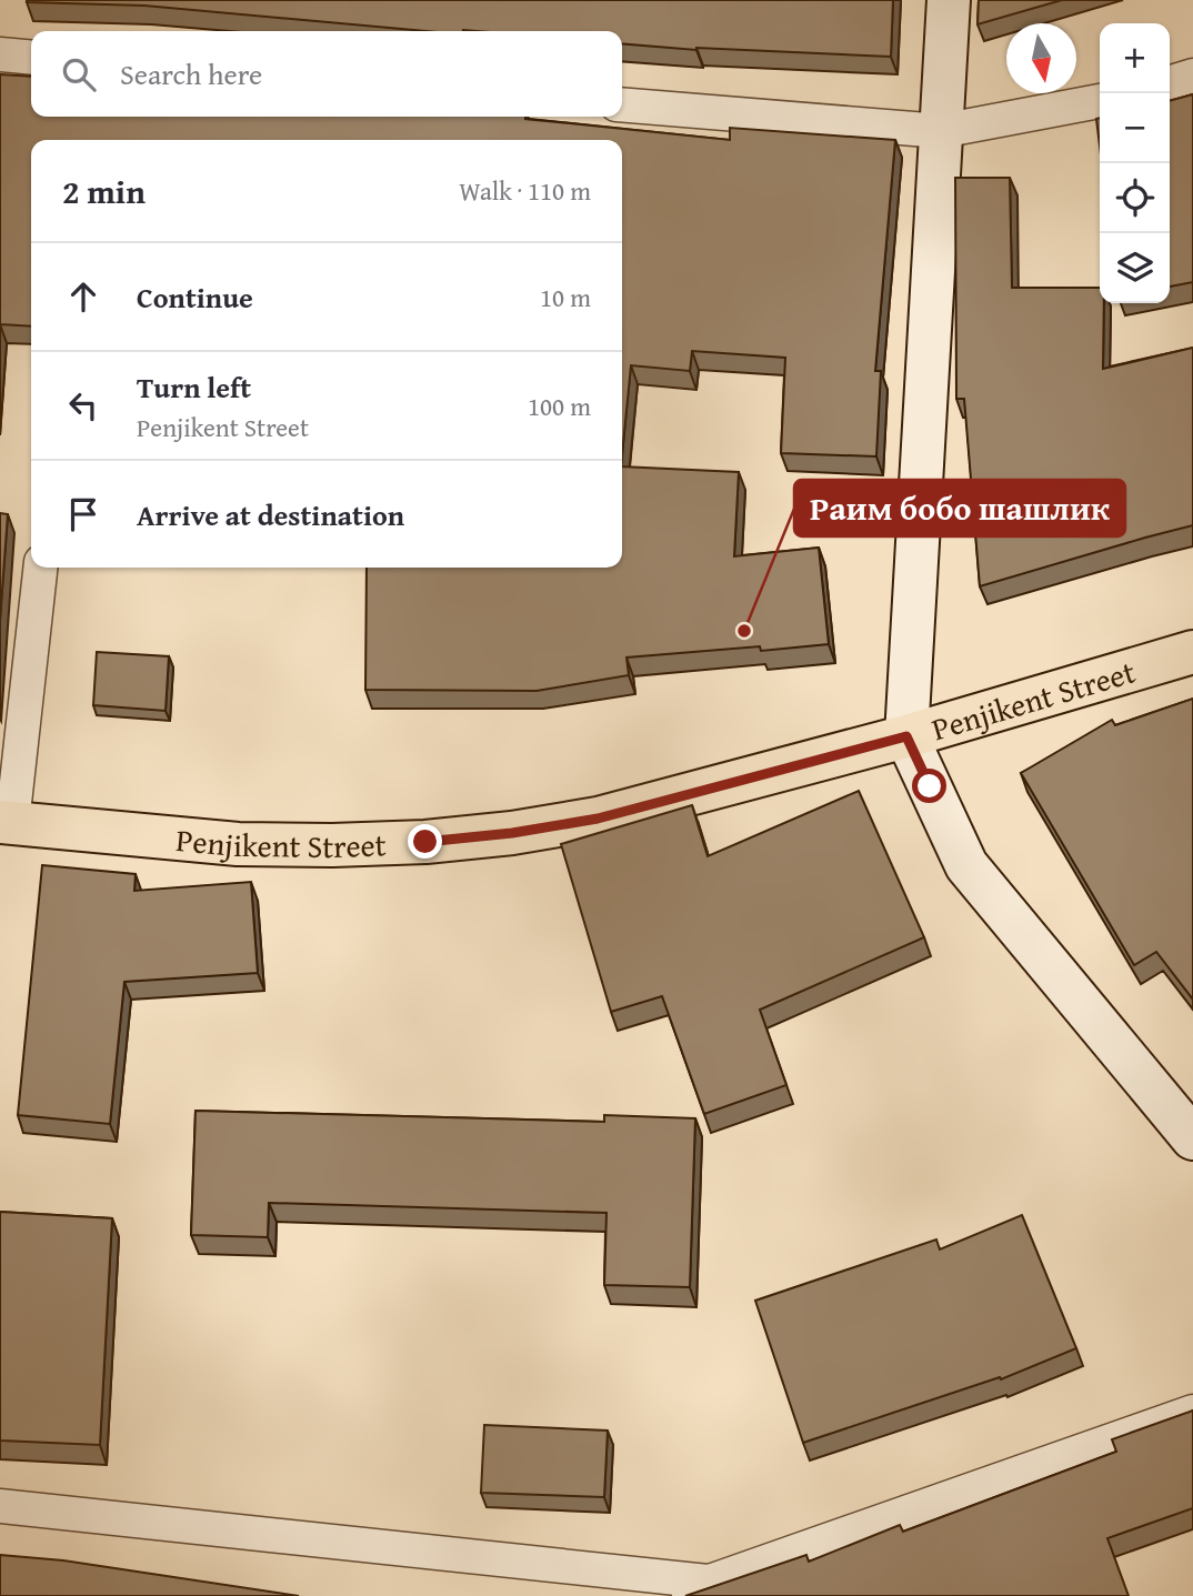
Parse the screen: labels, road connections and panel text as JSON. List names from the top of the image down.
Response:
{
  "streets": {
    "main road": ["Penjikent Street"]
  },
  "places": ["Раим бобо шашлик"],
  "north": "bottom",
  "page": {
    "map_buttons": ["+", "−"],
    "search": "Search here",
    "heading": ["2 min", "Walk · 110 m"],
    "list": [
      ["Continue", "10 m"],
      ["Turn left", "Penjikent Street", "100 m"],
      "Arrive at destination"
    ]
  }
}
